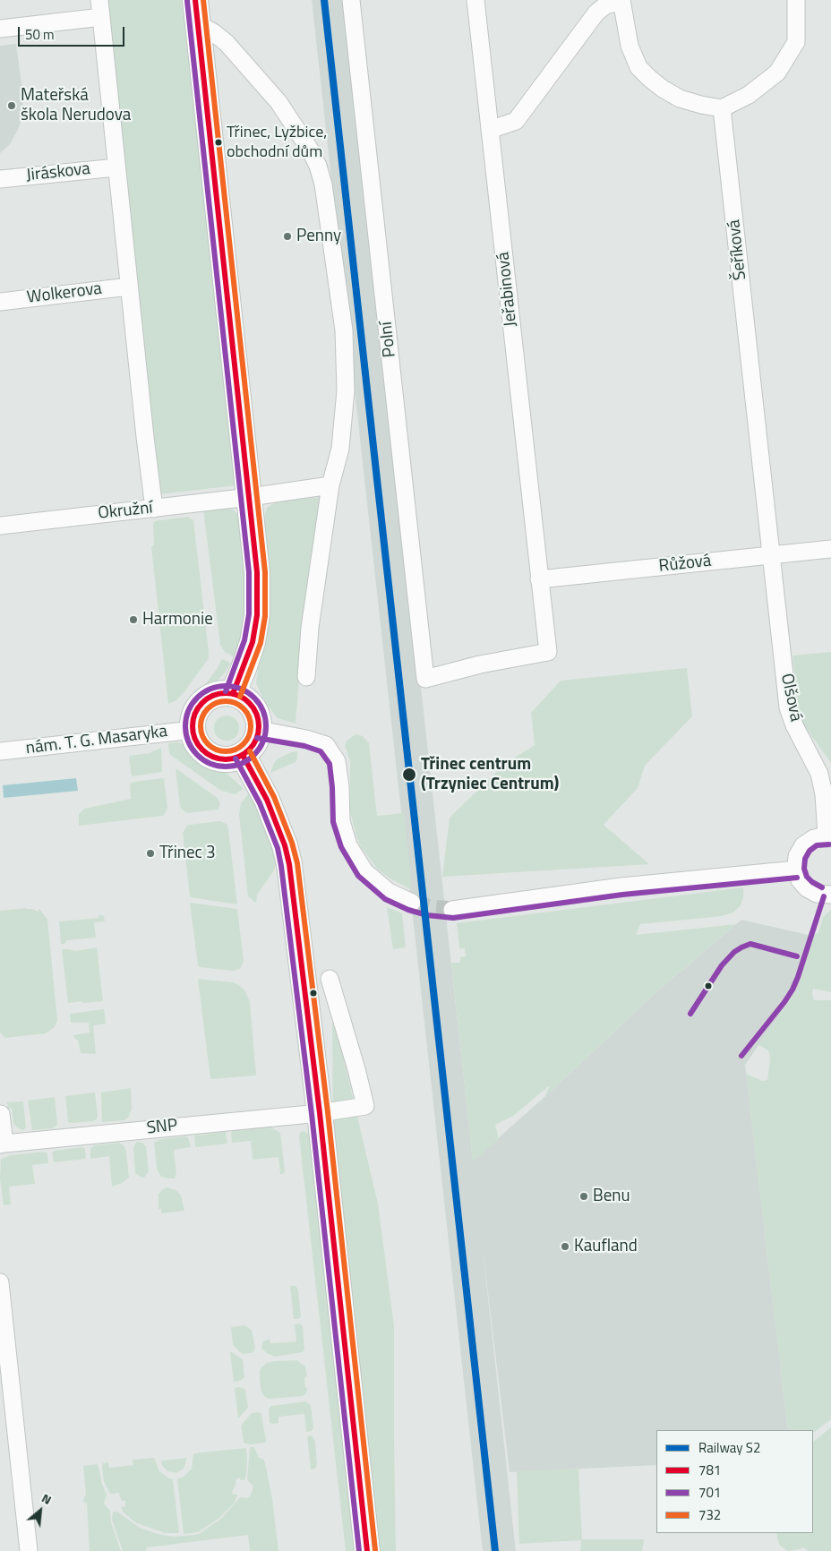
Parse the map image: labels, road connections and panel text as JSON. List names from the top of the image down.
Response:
{
  "streets": {
    "street": [
      "Jiráskova",
      "Šeříková",
      "Jeřabinová",
      "Wolkerova",
      "Polní",
      "Okružní",
      "Růžová",
      "Olšová",
      "nám. T. G. Masaryka",
      "SNP"
    ]
  },
  "crossings": [
    ["Šeříková", "Růžová"],
    ["Šeříková", "Olšová"],
    ["Jeřabinová", "Polní"],
    ["Jeřabinová", "Růžová"],
    ["Růžová", "Olšová"]
  ],
  "places": [
    "Mateřská škola Nerudova",
    "Třinec, Lyžbice, obchodní dům",
    "Penny",
    "Harmonie",
    "Třinec centrum (Trzyniec Centrum)",
    "Třinec 3",
    "Benu",
    "Kaufland"
  ],
  "lines": [
    "rail line S2",
    "transit line 781",
    "transit line 732",
    "transit line 701"
  ],
  "legend": [
    "Railway S2",
    "781",
    "701",
    "732"
  ],
  "scale_bar": "50 m",
  "north": "top right"
}
